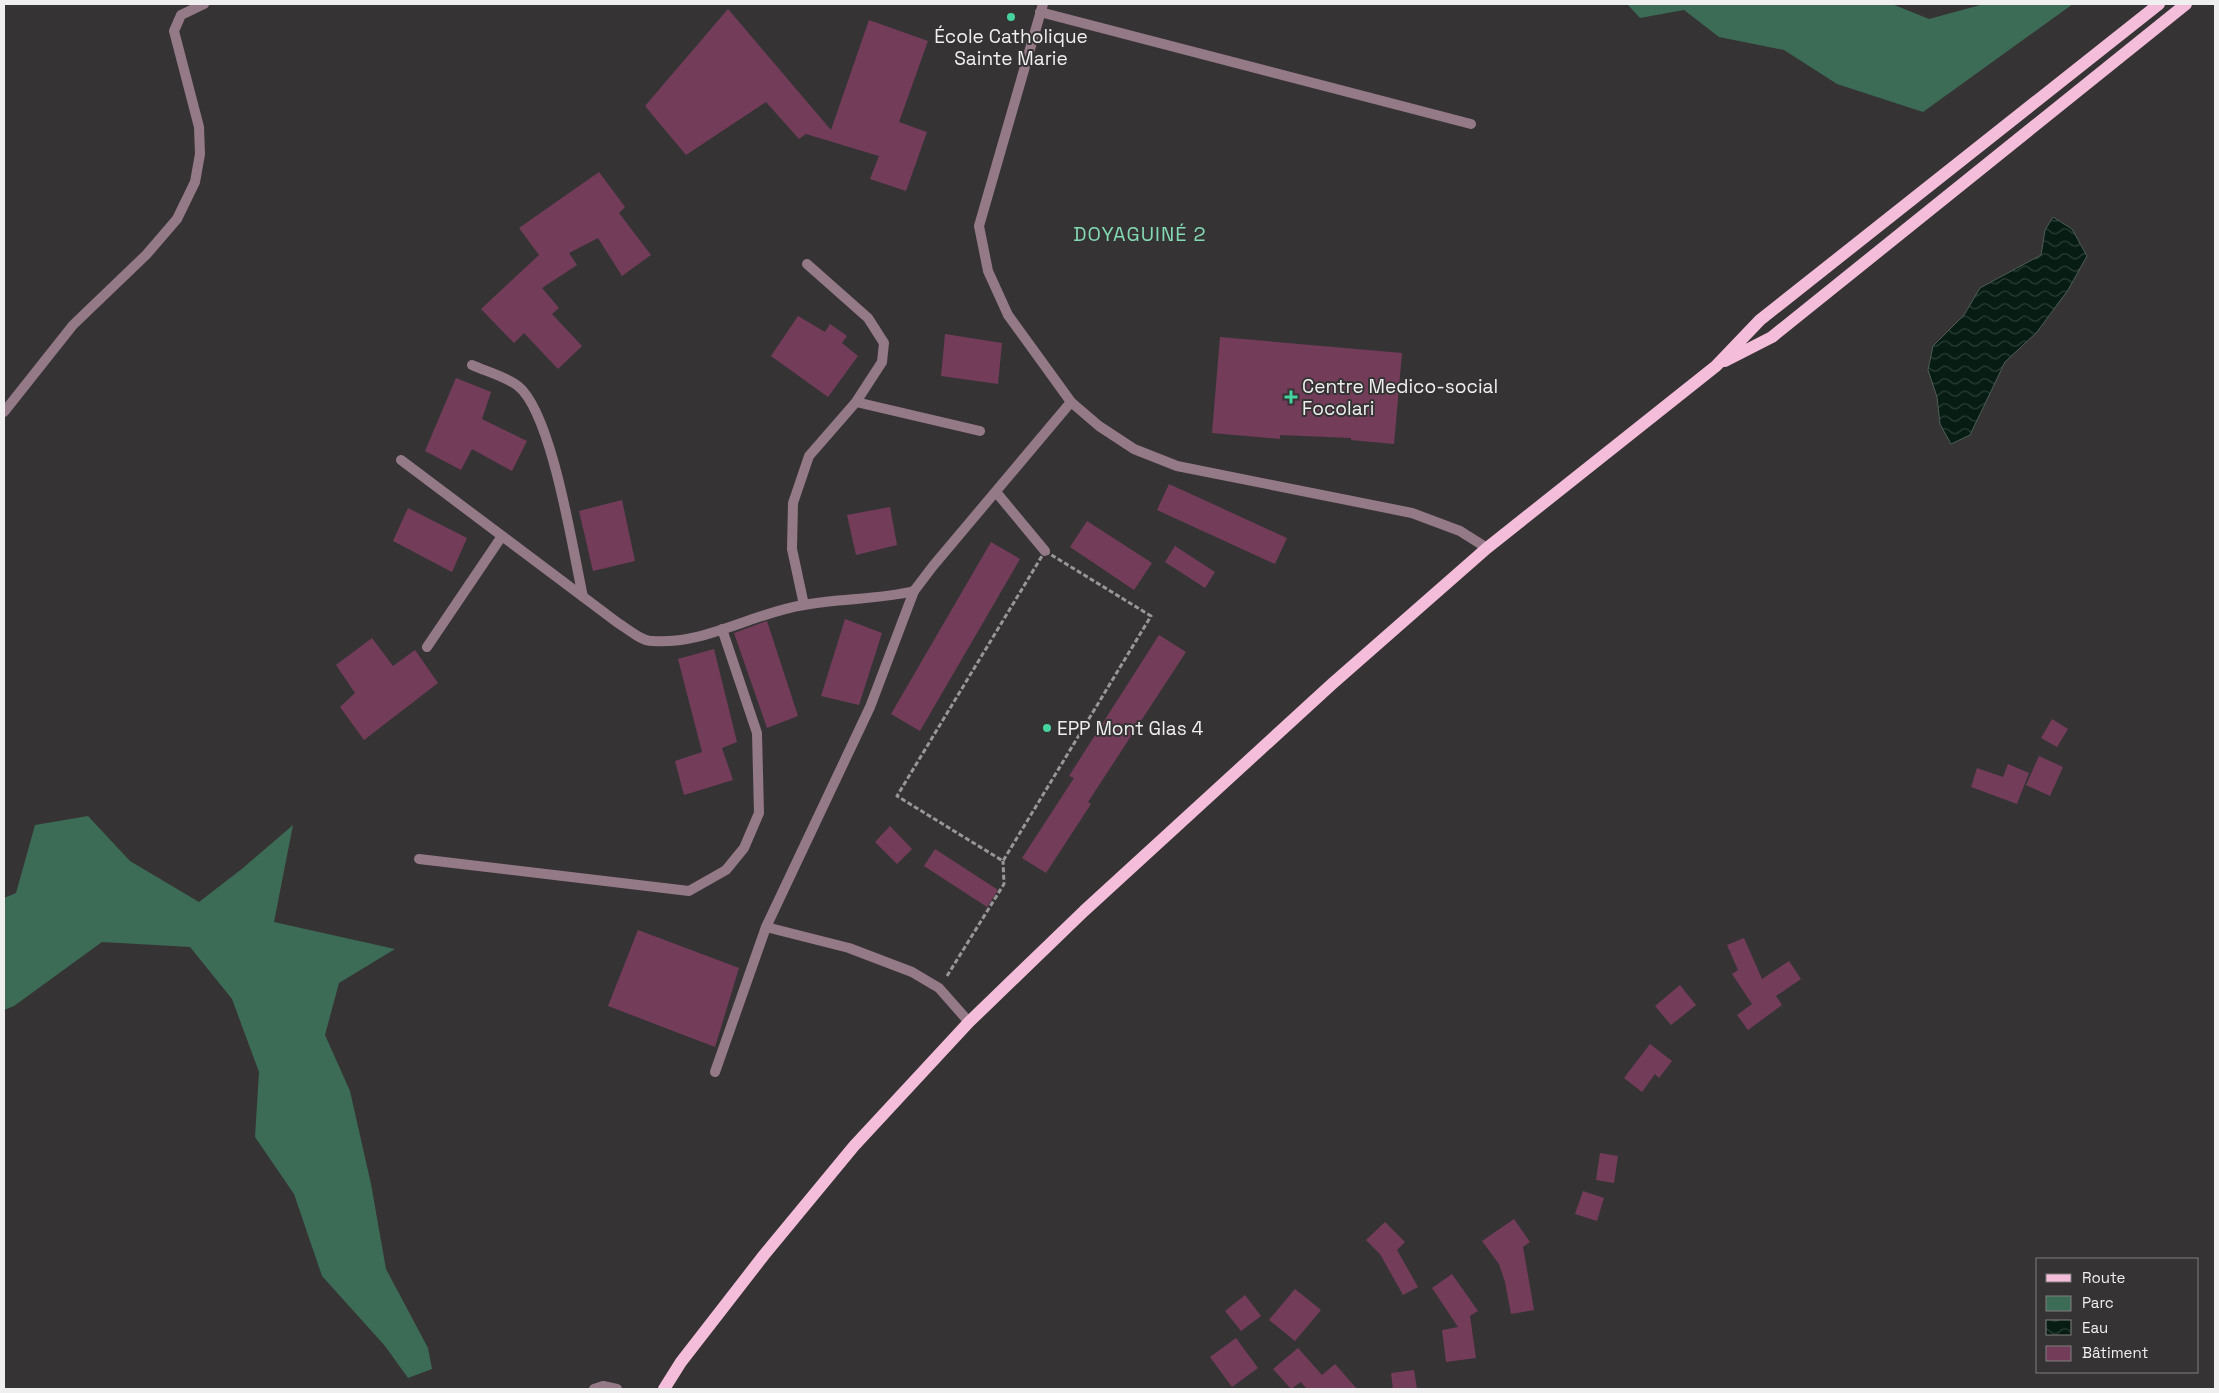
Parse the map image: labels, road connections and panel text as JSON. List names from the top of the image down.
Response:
{
  "districts": ["DOYAGUINÉ 2"],
  "places": {
    "other": ["École Catholique Sainte Marie", "EPP Mont Glas 4"],
    "health": ["Centre Medico-social Focolari"]
  },
  "legend": [
    "Route",
    "Parc",
    "Eau",
    "Bâtiment"
  ]
}
